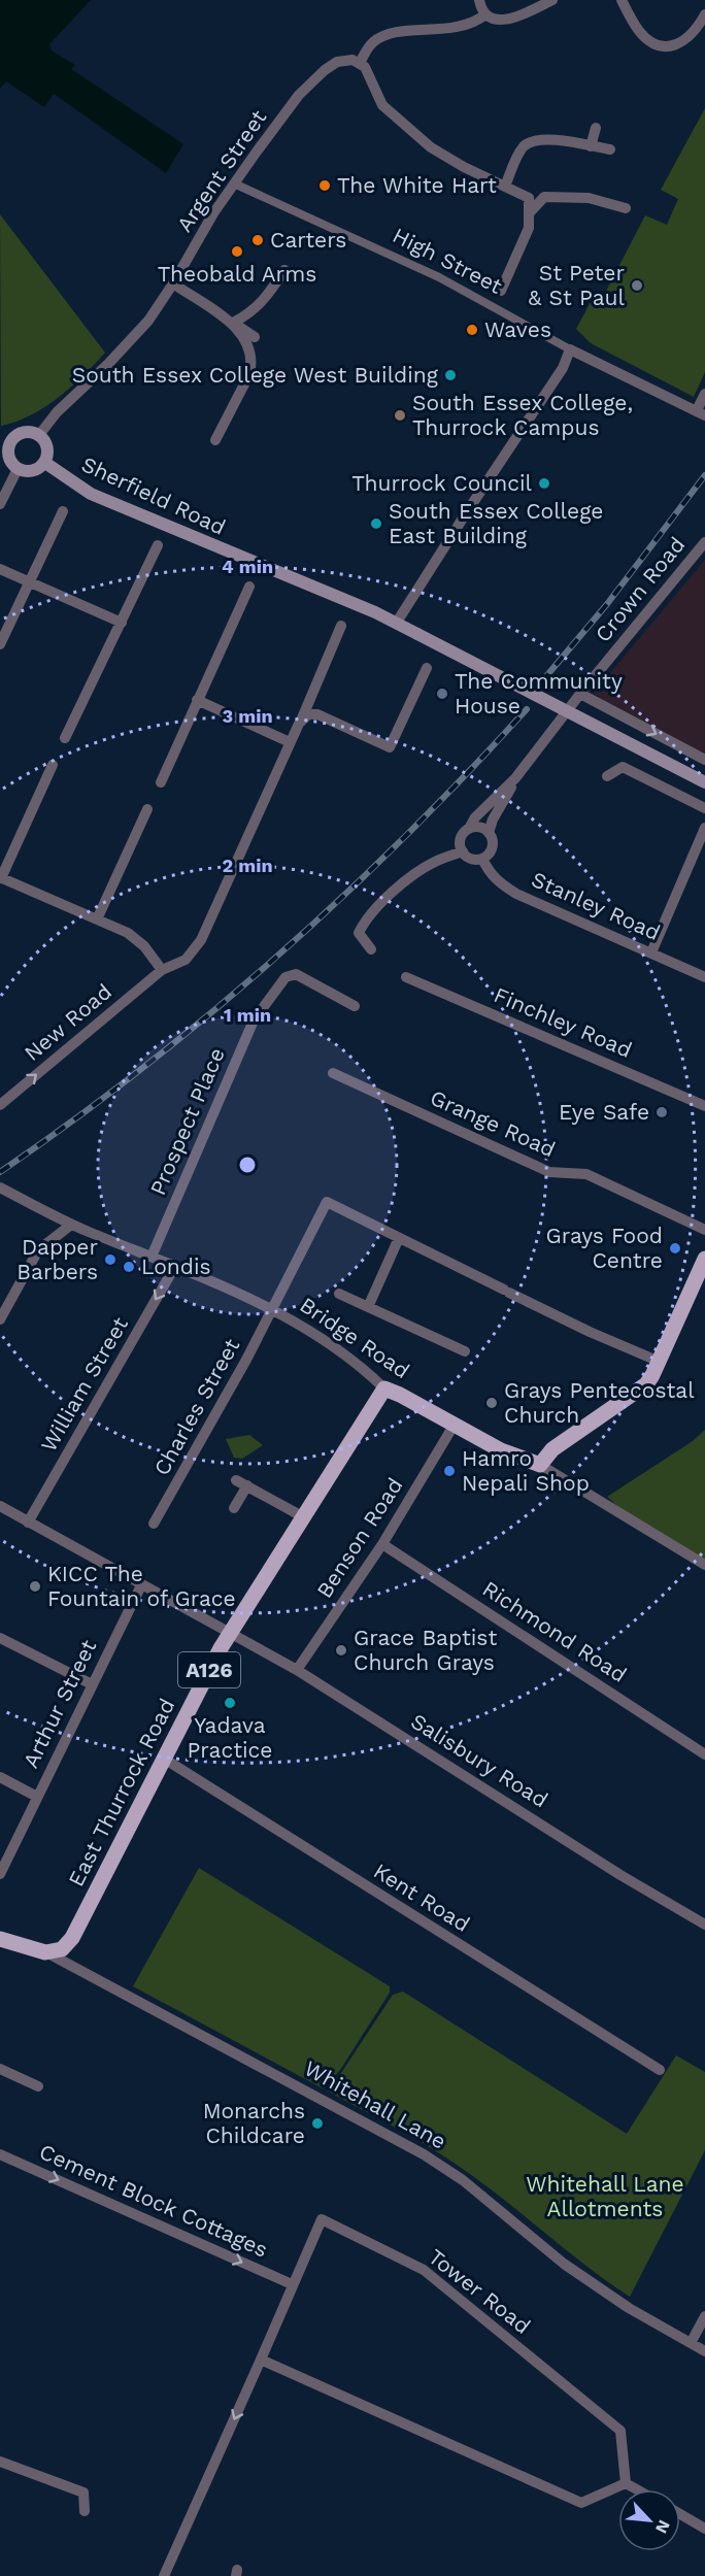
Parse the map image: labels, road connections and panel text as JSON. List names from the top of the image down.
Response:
{
  "streets": {
    "main road": [
      "Sherfield Road",
      "Bridge Road",
      "A126",
      "East Thurrock Road",
      "Whitehall Lane"
    ],
    "street": [
      "Argent Street",
      "High Street",
      "Crown Road",
      "Stanley Road",
      "New Road",
      "Finchley Road",
      "Prospect Place",
      "Grange Road",
      "William Street",
      "Charles Street",
      "Benson Road",
      "Richmond Road",
      "Arthur Street",
      "Salisbury Road",
      "Kent Road",
      "Cement Block Cottages",
      "Tower Road"
    ]
  },
  "crossings": [
    ["Argent Street", "High Street"],
    ["Argent Street", "Sherfield Road"],
    ["Crown Road", "Stanley Road"],
    ["Prospect Place", "Bridge Road"],
    ["Bridge Road", "William Street"],
    ["Bridge Road", "Charles Street"],
    ["Bridge Road", "Benson Road"],
    ["Bridge Road", "East Thurrock Road"],
    ["William Street", "Salisbury Road"],
    ["Benson Road", "Richmond Road"],
    ["Benson Road", "Salisbury Road"],
    ["Arthur Street", "Salisbury Road"],
    ["Salisbury Road", "East Thurrock Road"],
    ["East Thurrock Road", "Kent Road"],
    ["East Thurrock Road", "Whitehall Lane"],
    ["Cement Block Cottages", "Tower Road"]
  ],
  "one_way": ["William Street", "Cement Block Cottages"],
  "parks": ["Whitehall Lane Allotments"],
  "places": [
    "The White Hart",
    "Carters",
    "Theobald Arms",
    "St Peter & St Paul",
    "Waves",
    "South Essex College West Building",
    "South Essex College, Thurrock Campus",
    "Thurrock Council",
    "South Essex College East Building",
    "The Community House",
    "Eye Safe",
    "Grays Food Centre",
    "Dapper Barbers",
    "Londis",
    "Grays Pentecostal Church",
    "Hamro Nepali Shop",
    "KICC The Fountain of Grace",
    "Grace Baptist Church Grays",
    "Yadava Practice",
    "Monarchs Childcare"
  ],
  "north": "bottom right",
  "rings": [
    "4 min",
    "3 min",
    "2 min",
    "1 min"
  ]
}
